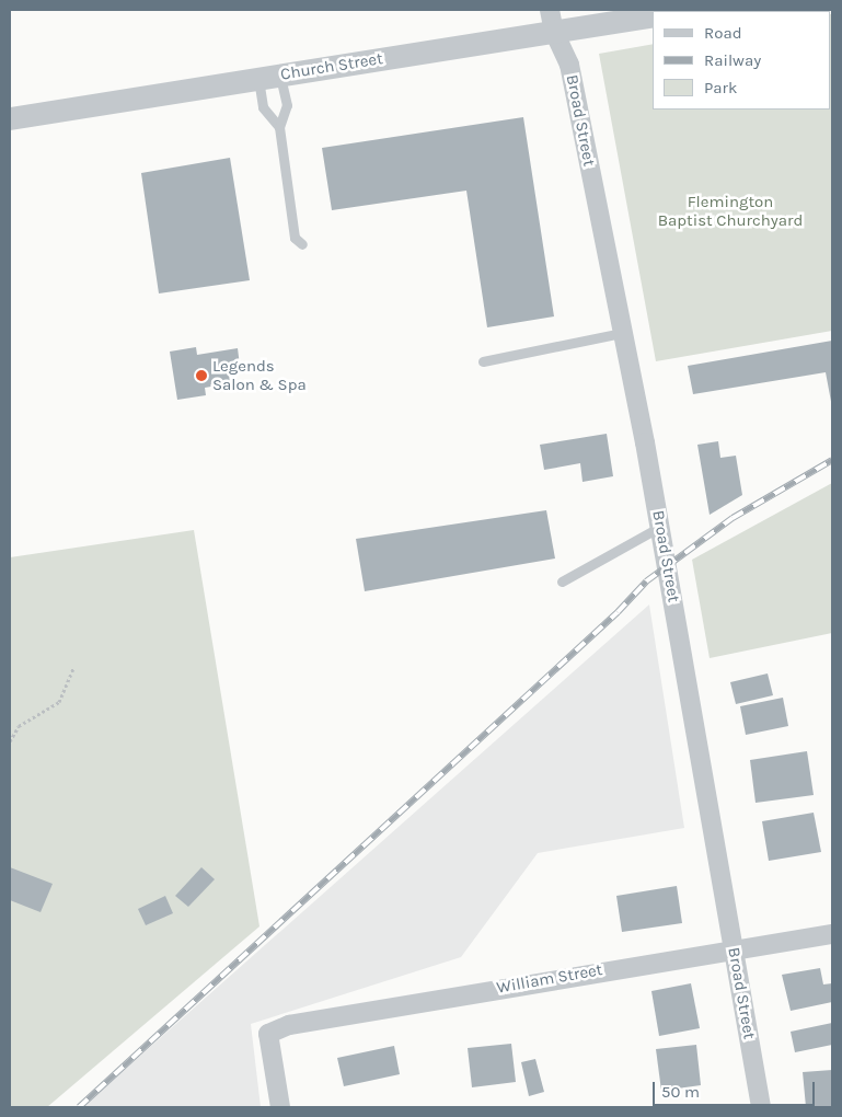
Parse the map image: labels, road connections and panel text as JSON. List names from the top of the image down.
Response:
{
  "streets": {
    "street": ["Church Street", "Broad Street", "William Street"]
  },
  "crossings": [
    ["Church Street", "Broad Street"],
    ["Broad Street", "William Street"]
  ],
  "parks": ["Flemington Baptist Churchyard"],
  "places": ["Legends Salon & Spa"],
  "legend": ["Road", "Railway", "Park"],
  "scale_bar": "50 m"
}
